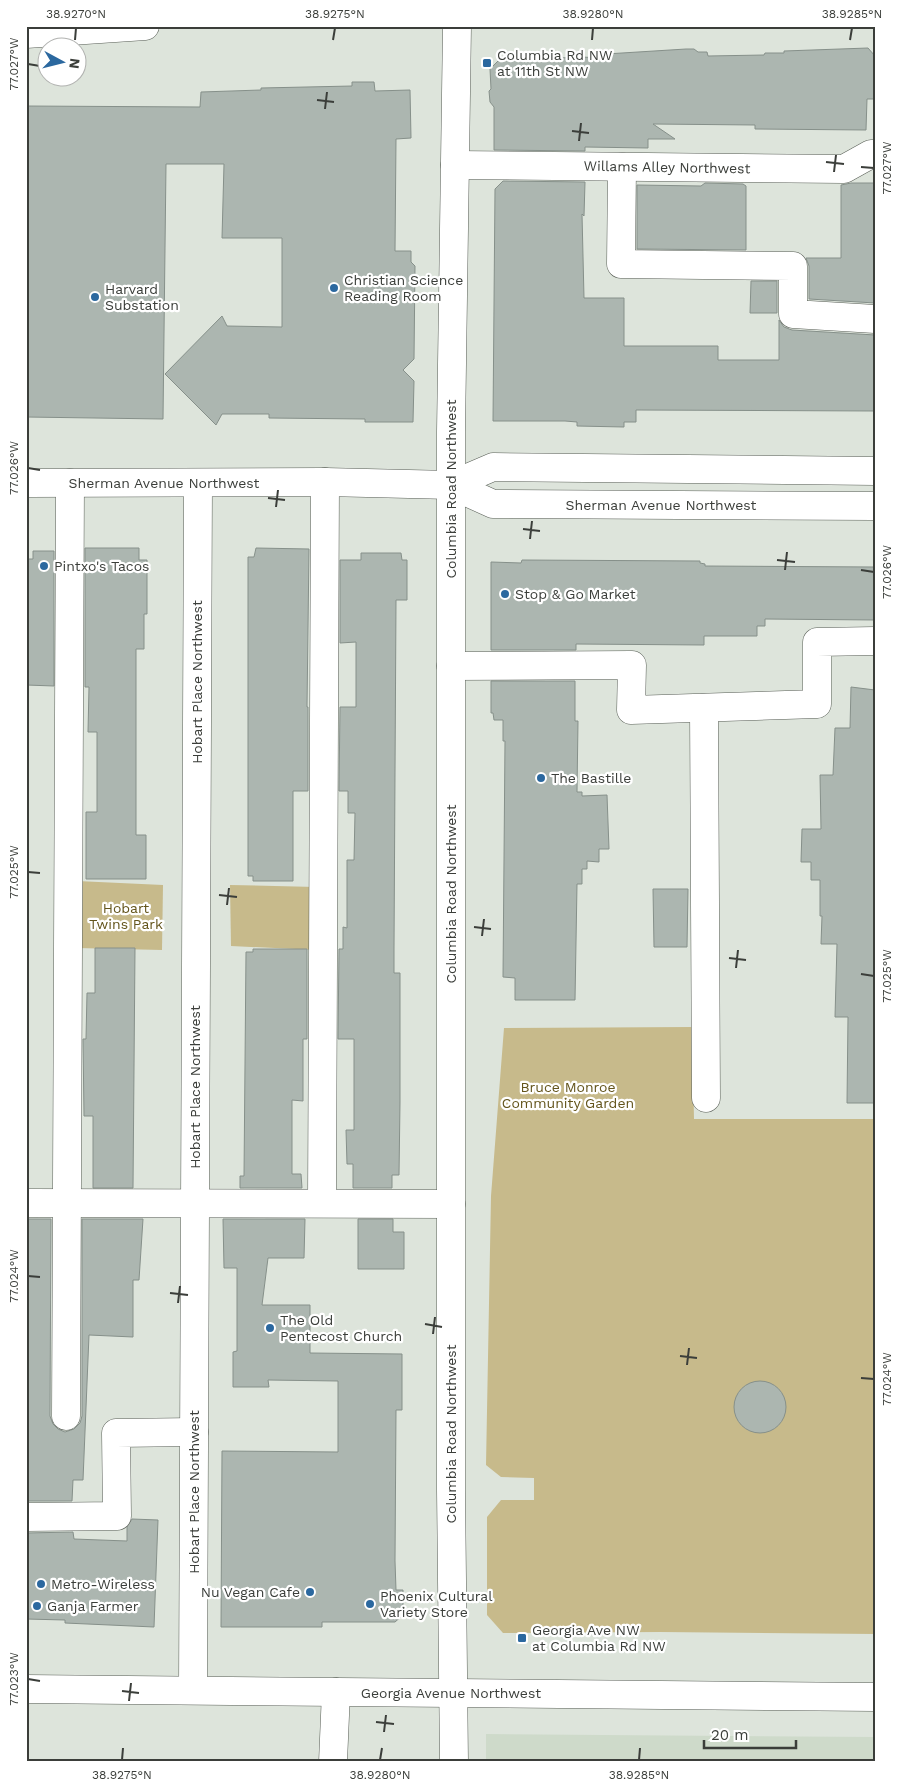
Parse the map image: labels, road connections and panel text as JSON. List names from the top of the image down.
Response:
{
  "streets": {
    "main road": [
      "Willams Alley Northwest",
      "Sherman Avenue Northwest",
      "Columbia Road Northwest",
      "Hobart Place Northwest",
      "Georgia Avenue Northwest"
    ]
  },
  "crossings": [
    ["Willams Alley Northwest", "Columbia Road Northwest"],
    ["Sherman Avenue Northwest", "Columbia Road Northwest"],
    ["Sherman Avenue Northwest", "Hobart Place Northwest"],
    ["Columbia Road Northwest", "Georgia Avenue Northwest"],
    ["Hobart Place Northwest", "Georgia Avenue Northwest"]
  ],
  "parks": ["Hobart Twins Park", "Bruce Monroe Community Garden"],
  "places": {
    "transit": ["Columbia Rd NW at 11th St NW", "Georgia Ave NW at Columbia Rd NW"],
    "other": [
      "Christian Science Reading Room",
      "Harvard Substation",
      "Pintxo's Tacos",
      "Stop & Go Market",
      "The Bastille",
      "The Old Pentecost Church",
      "Metro-Wireless",
      "Nu Vegan Cafe",
      "Phoenix Cultural Variety Store",
      "Ganja Farmer"
    ]
  },
  "scale_bar": "20 m",
  "north": "right",
  "coordinates": [
    "38.9270°N",
    "38.9275°N",
    "38.9280°N",
    "38.9285°N",
    "77.027°W",
    "77.026°W",
    "77.025°W",
    "77.024°W",
    "77.023°W"
  ]
}
